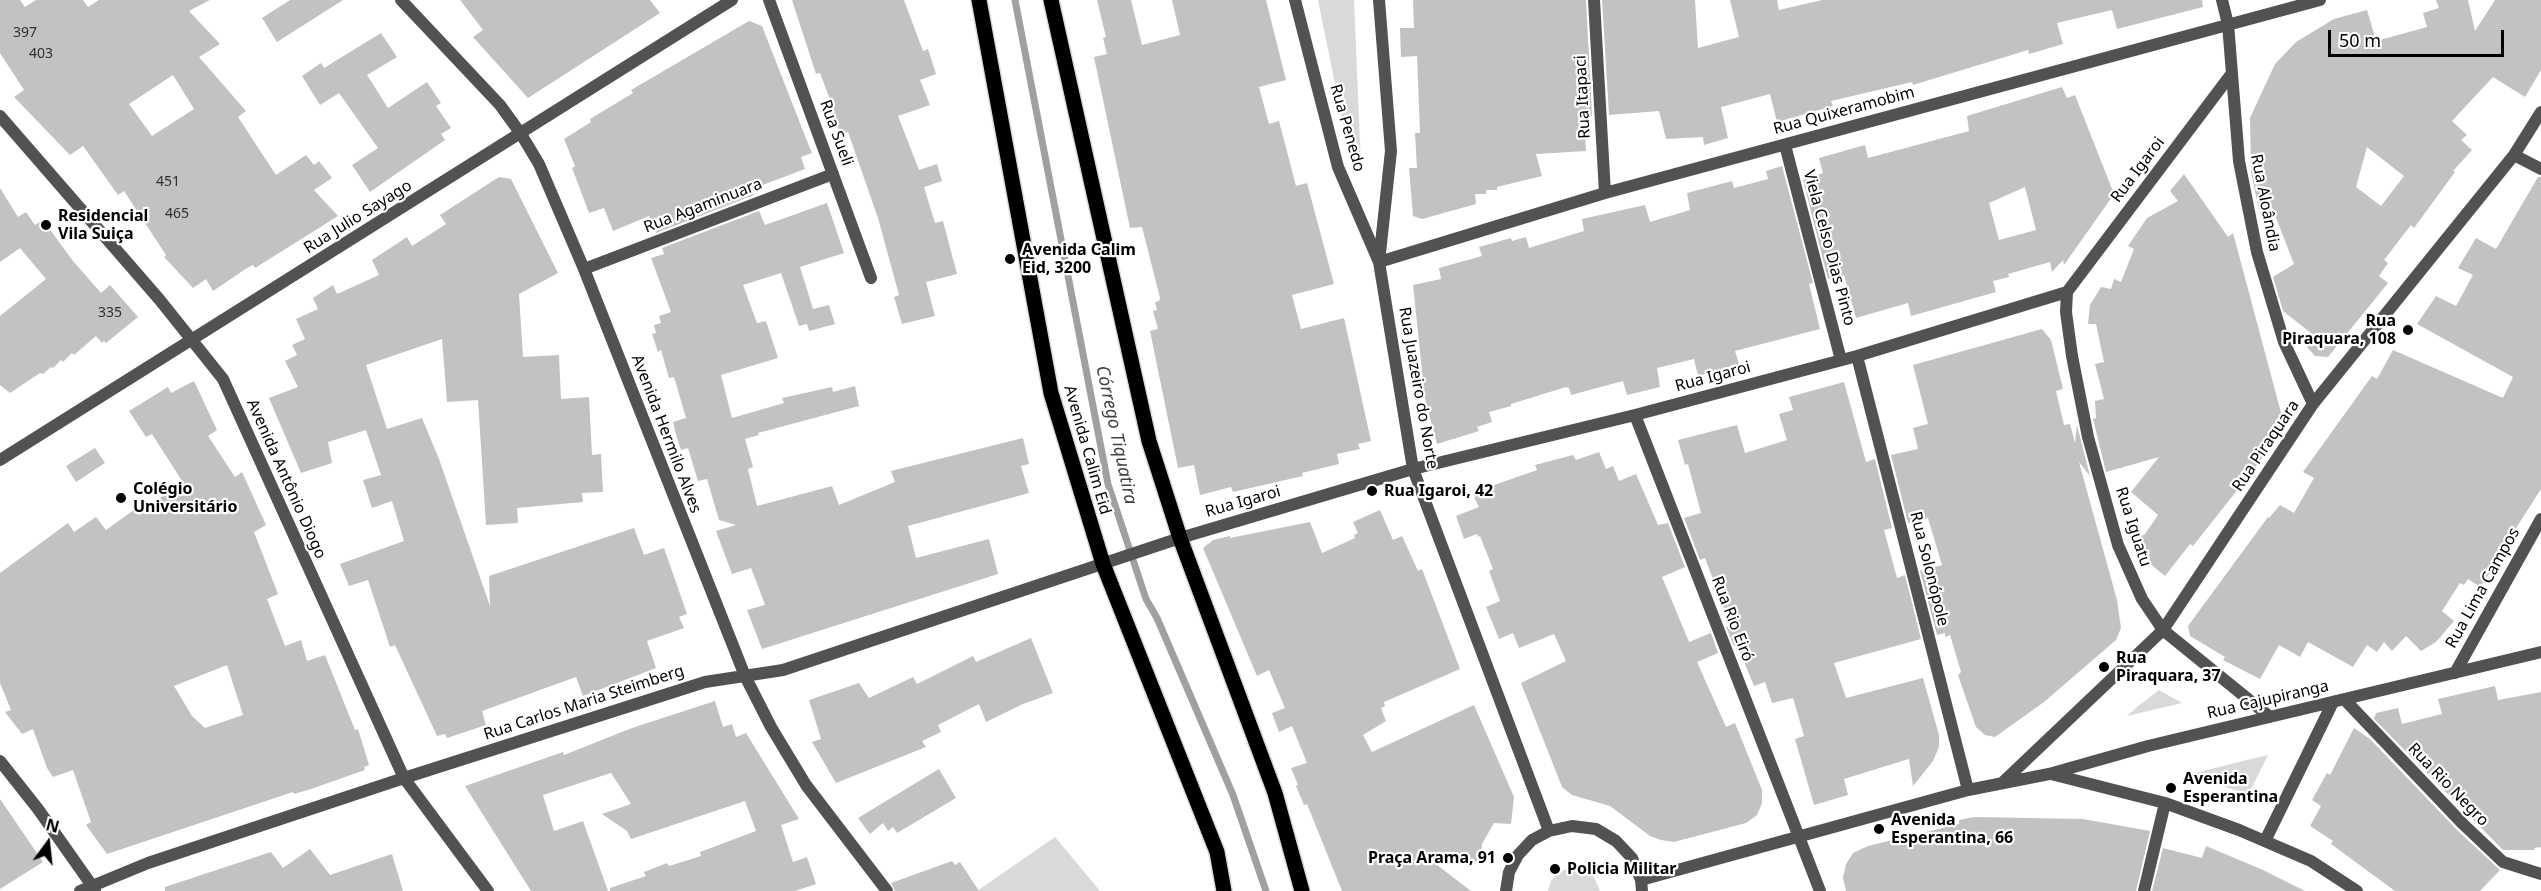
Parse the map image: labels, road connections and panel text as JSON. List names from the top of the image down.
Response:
{
  "streets": {
    "main road": ["Avenida Calim Eid"],
    "street": [
      "Rua Itapaci",
      "Rua Quixeramobim",
      "Rua Penedo",
      "Rua Sueli",
      "Rua Igaroi",
      "Rua Aloândia",
      "Rua Agaminuara",
      "Rua Julio Sayago",
      "Viela Celso Dias Pinto",
      "Rua Juazeiro do Norte",
      "Avenida Hermilo Alves",
      "Rua Piraquara",
      "Avenida Antônio Diogo",
      "Rua Iguatu",
      "Rua Solonópole",
      "Rua Lima Campos",
      "Rua Rio Eiró",
      "Rua Cajupiranga",
      "Rua Carlos Maria Steimberg",
      "Rua Rio Negro"
    ]
  },
  "crossings": [
    ["Rua Itapaci", "Rua Quixeramobim"],
    ["Rua Quixeramobim", "Rua Penedo"],
    ["Rua Quixeramobim", "Rua Aloândia"],
    ["Rua Quixeramobim", "Viela Celso Dias Pinto"],
    ["Rua Quixeramobim", "Rua Juazeiro do Norte"],
    ["Rua Penedo", "Rua Juazeiro do Norte"],
    ["Rua Sueli", "Rua Agaminuara"],
    ["Rua Igaroi", "Rua Aloândia"],
    ["Rua Igaroi", "Viela Celso Dias Pinto"],
    ["Rua Igaroi", "Rua Juazeiro do Norte"],
    ["Rua Igaroi", "Avenida Calim Eid"],
    ["Rua Igaroi", "Rua Iguatu"],
    ["Rua Igaroi", "Rua Solonópole"],
    ["Rua Igaroi", "Rua Rio Eiró"],
    ["Rua Igaroi", "Rua Carlos Maria Steimberg"],
    ["Rua Aloândia", "Rua Piraquara"],
    ["Rua Agaminuara", "Avenida Hermilo Alves"],
    ["Rua Julio Sayago", "Avenida Hermilo Alves"],
    ["Rua Julio Sayago", "Avenida Antônio Diogo"],
    ["Avenida Hermilo Alves", "Rua Carlos Maria Steimberg"],
    ["Rua Piraquara", "Rua Iguatu"],
    ["Rua Piraquara", "Rua Cajupiranga"],
    ["Avenida Calim Eid", "Rua Carlos Maria Steimberg"],
    ["Avenida Antônio Diogo", "Rua Carlos Maria Steimberg"],
    ["Rua Iguatu", "Rua Cajupiranga"],
    ["Rua Lima Campos", "Rua Cajupiranga"],
    ["Rua Cajupiranga", "Rua Rio Negro"]
  ],
  "water": ["Córrego Tiquatira"],
  "places": [
    "Residencial Vila Suiça",
    "Avenida Calim Eid, 3200",
    "Rua Piraquara, 108",
    "Rua Igaroi, 42",
    "Colégio Universitário",
    "Rua Piraquara, 37",
    "Avenida Esperantina",
    "Avenida Esperantina, 66",
    "Praça Arama, 91",
    "Policia Militar"
  ],
  "house_numbers": [
    "397",
    "403",
    "451",
    "465",
    "335"
  ],
  "scale_bar": "50 m",
  "north": "top"
}
